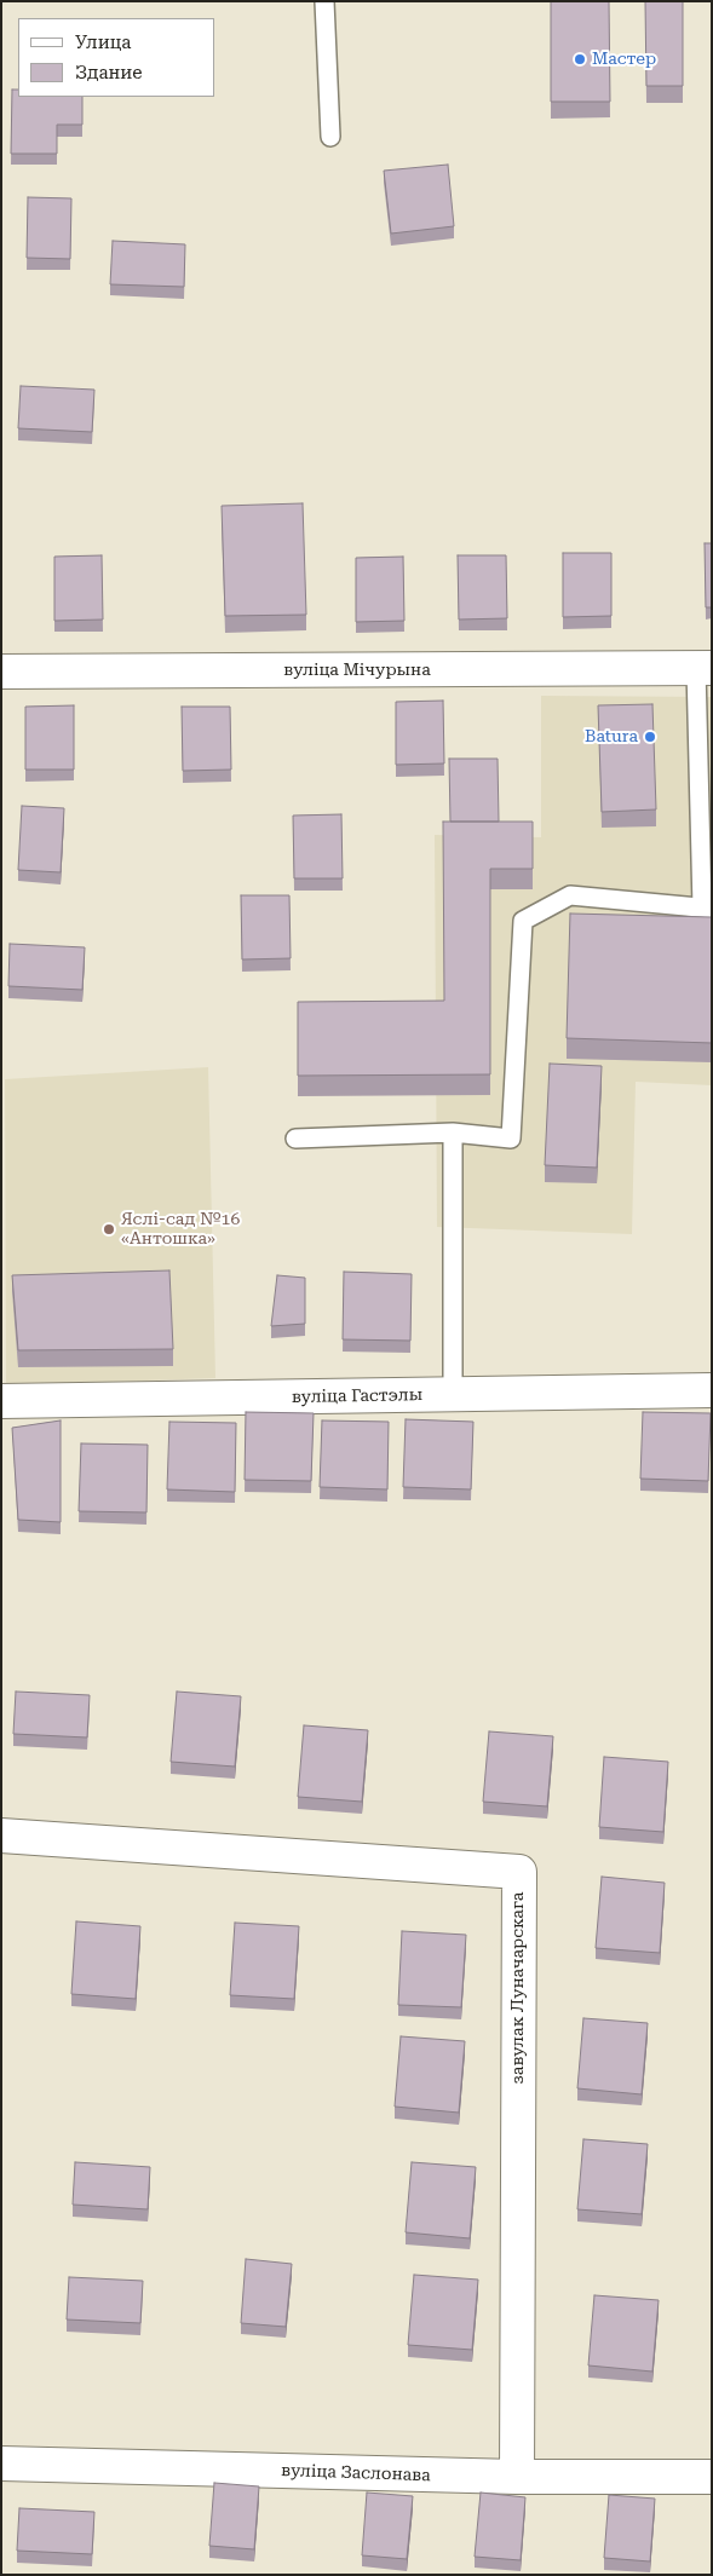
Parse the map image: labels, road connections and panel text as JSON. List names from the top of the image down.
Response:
{
  "streets": {
    "street": [
      "вуліца Мічурына",
      "вуліца Гастэлы",
      "завулак Луначарскага",
      "вуліца Заслонава"
    ]
  },
  "crossings": [
    ["завулак Луначарскага", "вуліца Заслонава"]
  ],
  "places": ["Мастер", "Batura", "Яслі-сад №16 «Антошка»"],
  "legend": ["Улица", "Здание"]
}
